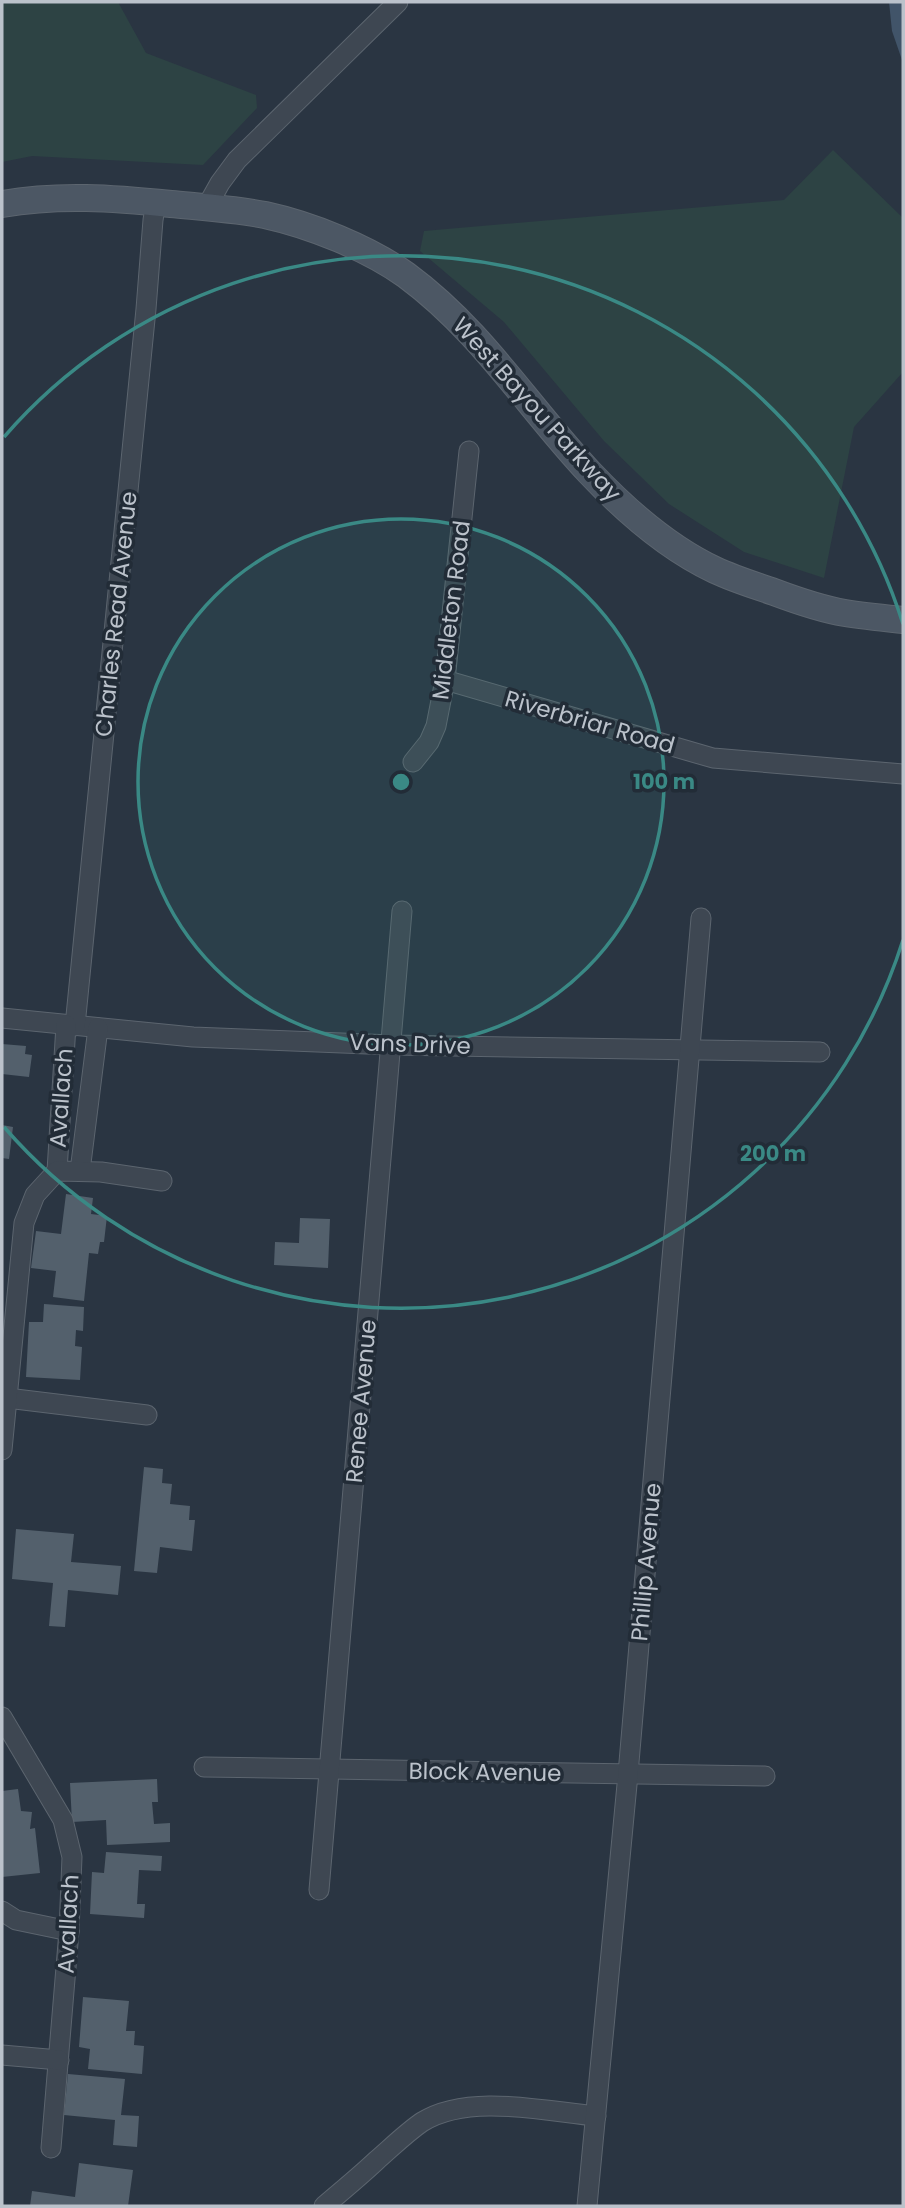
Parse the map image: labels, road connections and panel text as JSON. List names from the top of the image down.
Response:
{
  "streets": {
    "street": [
      "West Bayou Parkway",
      "Middleton Road",
      "Charles Read Avenue",
      "Riverbriar Road",
      "Vans Drive",
      "Avallach",
      "Renee Avenue",
      "Phillip Avenue",
      "Block Avenue"
    ]
  },
  "crossings": [
    ["West Bayou Parkway", "Charles Read Avenue"],
    ["Middleton Road", "Riverbriar Road"],
    ["Charles Read Avenue", "Vans Drive"],
    ["Charles Read Avenue", "Avallach"],
    ["Vans Drive", "Avallach"],
    ["Vans Drive", "Renee Avenue"],
    ["Vans Drive", "Phillip Avenue"],
    ["Renee Avenue", "Block Avenue"],
    ["Phillip Avenue", "Block Avenue"]
  ],
  "rings": ["100 m", "200 m"]
}
